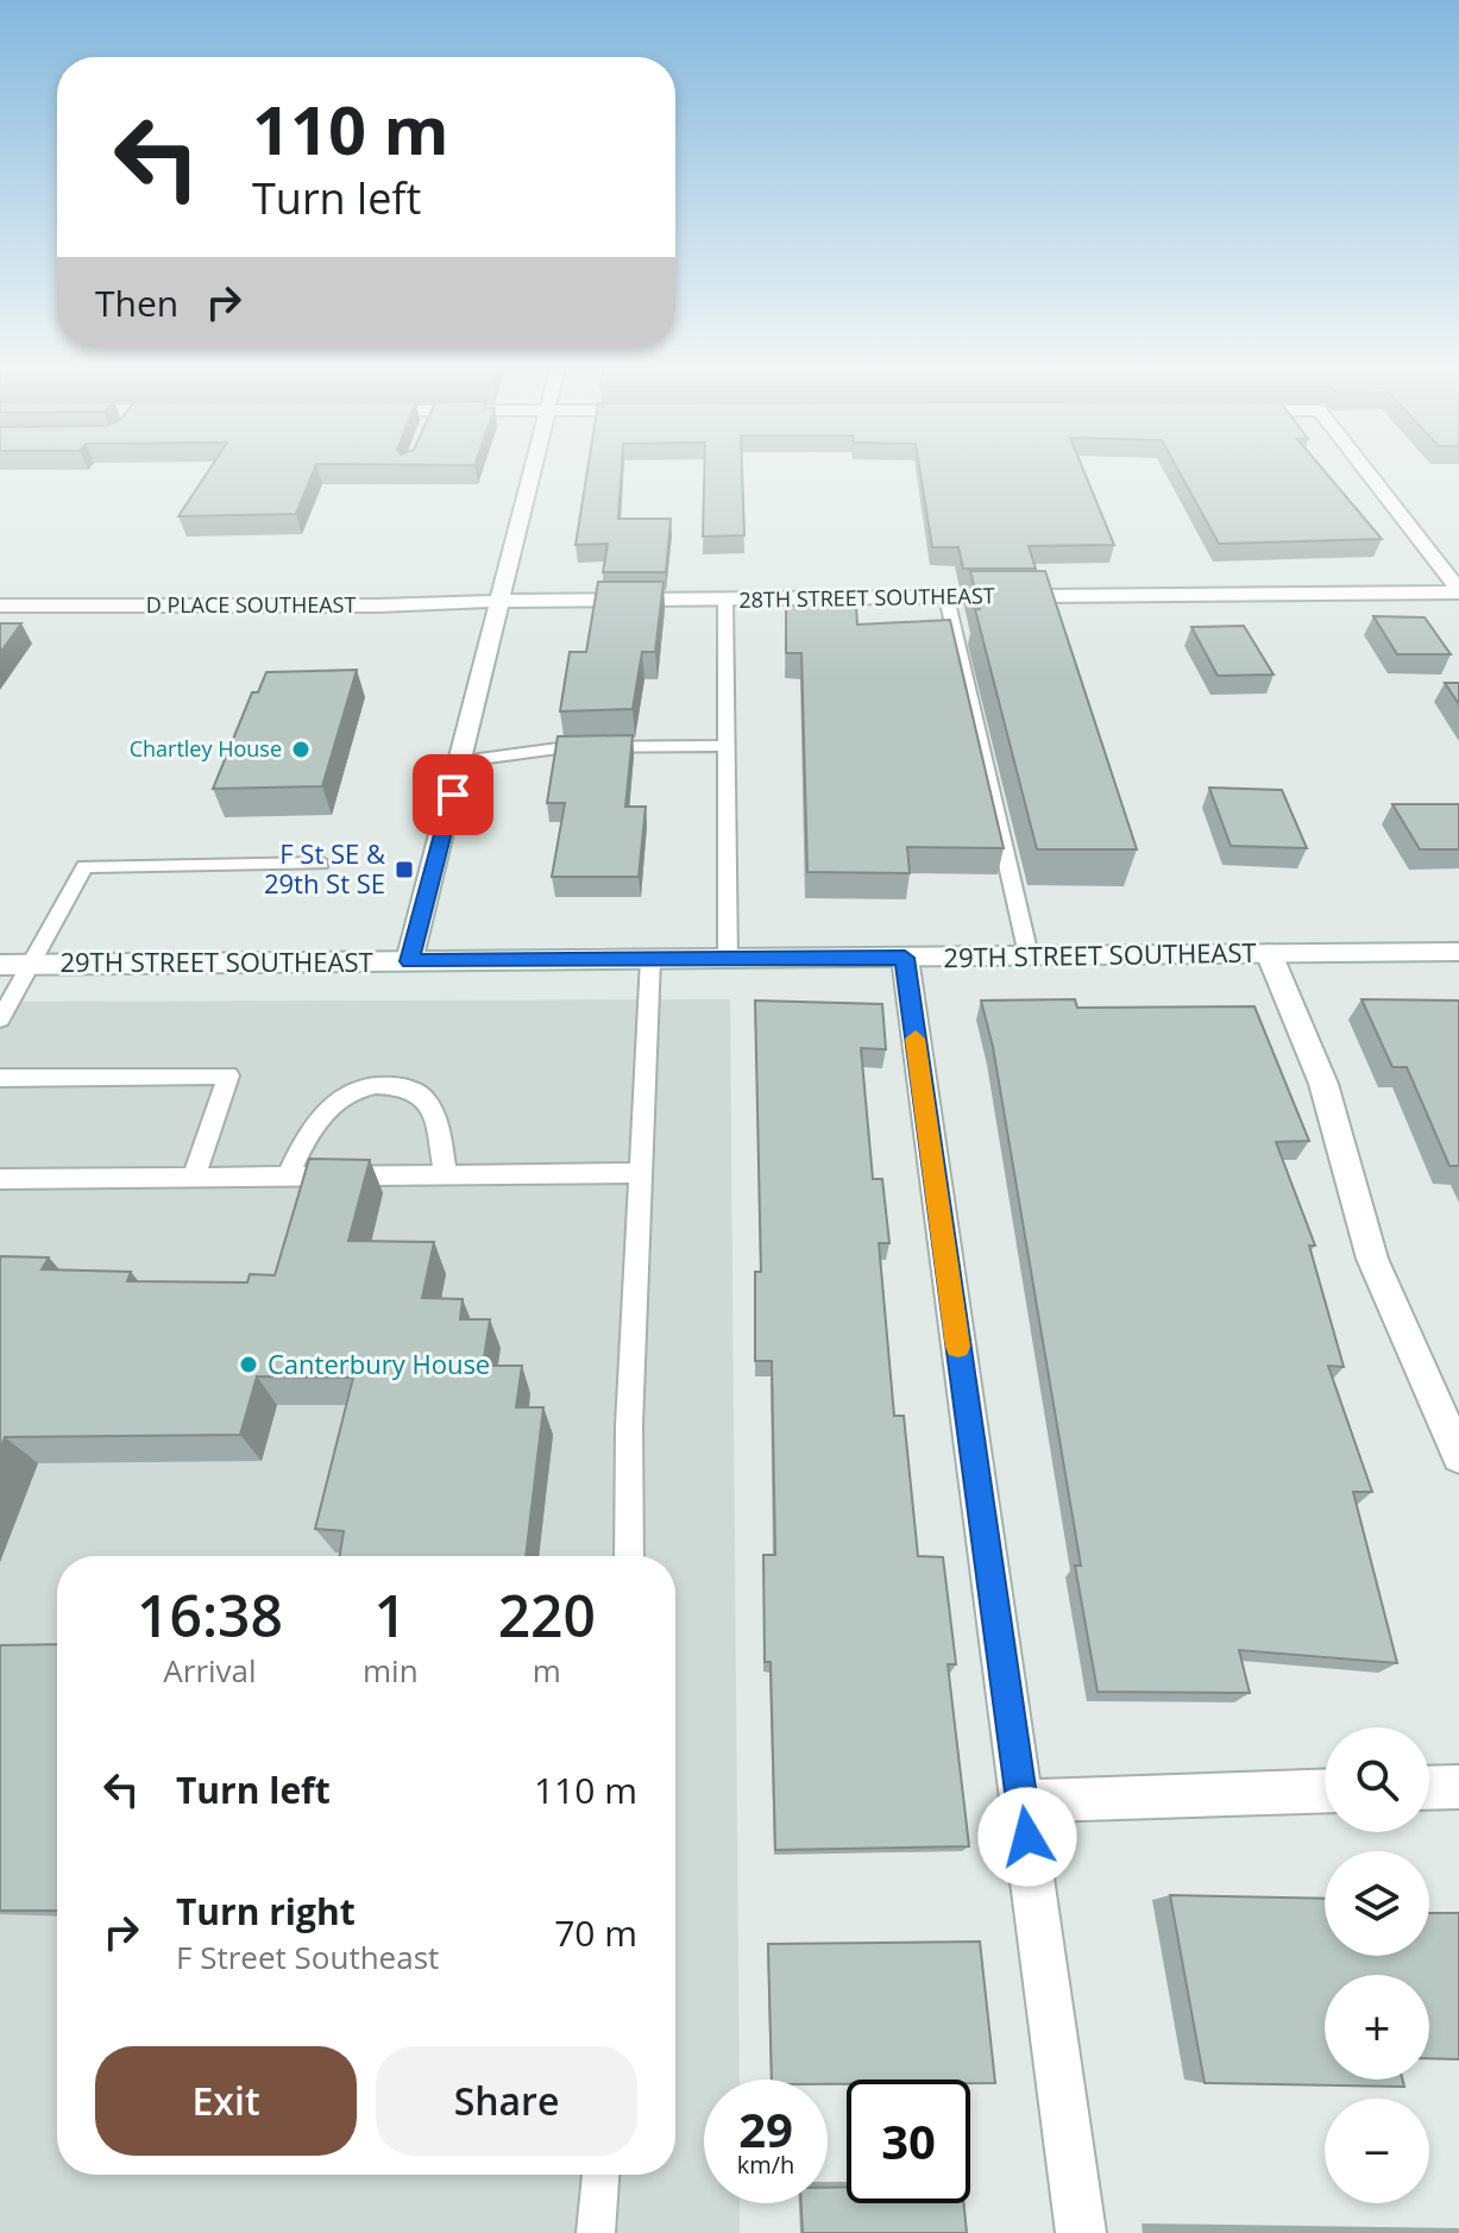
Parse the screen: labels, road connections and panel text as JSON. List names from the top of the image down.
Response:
{
  "streets": {
    "street": ["28TH STREET SOUTHEAST", "D PLACE SOUTHEAST", "29TH STREET SOUTHEAST"]
  },
  "crossings": [
    ["28TH STREET SOUTHEAST", "D PLACE SOUTHEAST"]
  ],
  "places": {
    "other": ["Chartley House", "Canterbury House"],
    "transit": ["F St SE & 29th St SE"]
  },
  "page": {
    "turn": ["110 m", "Turn left"],
    "then": "Then",
    "eta": [
      "16:38",
      "Arrival",
      "1",
      "min",
      "220",
      "m"
    ],
    "list": [
      {
        "name": "Turn left",
        "value": "110 m"
      },
      {
        "name": "Turn right",
        "note": "F Street Southeast",
        "value": "70 m"
      }
    ],
    "map_buttons": ["+", "−"],
    "buttons": ["Exit", "Share"],
    "speed": "29 km/h",
    "limit": "30"
  }
}
